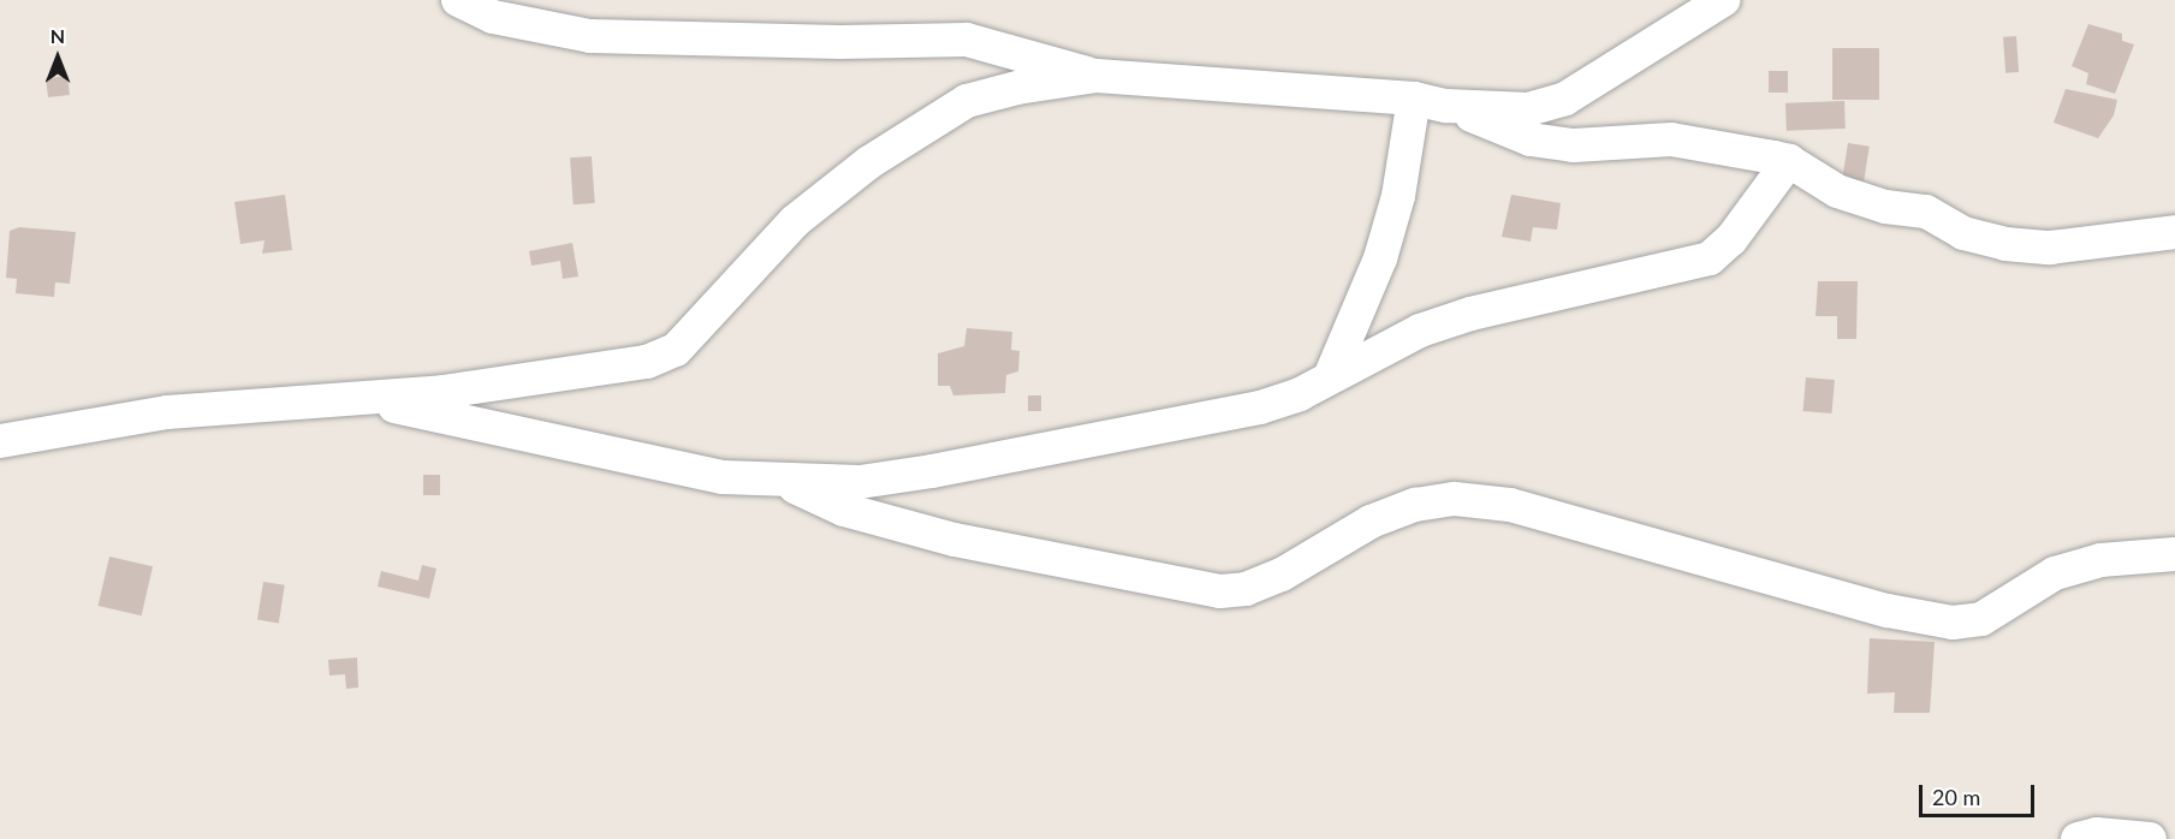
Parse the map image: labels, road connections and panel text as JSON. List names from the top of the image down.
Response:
{
  "scale_bar": "20 m",
  "north": "top"
}
